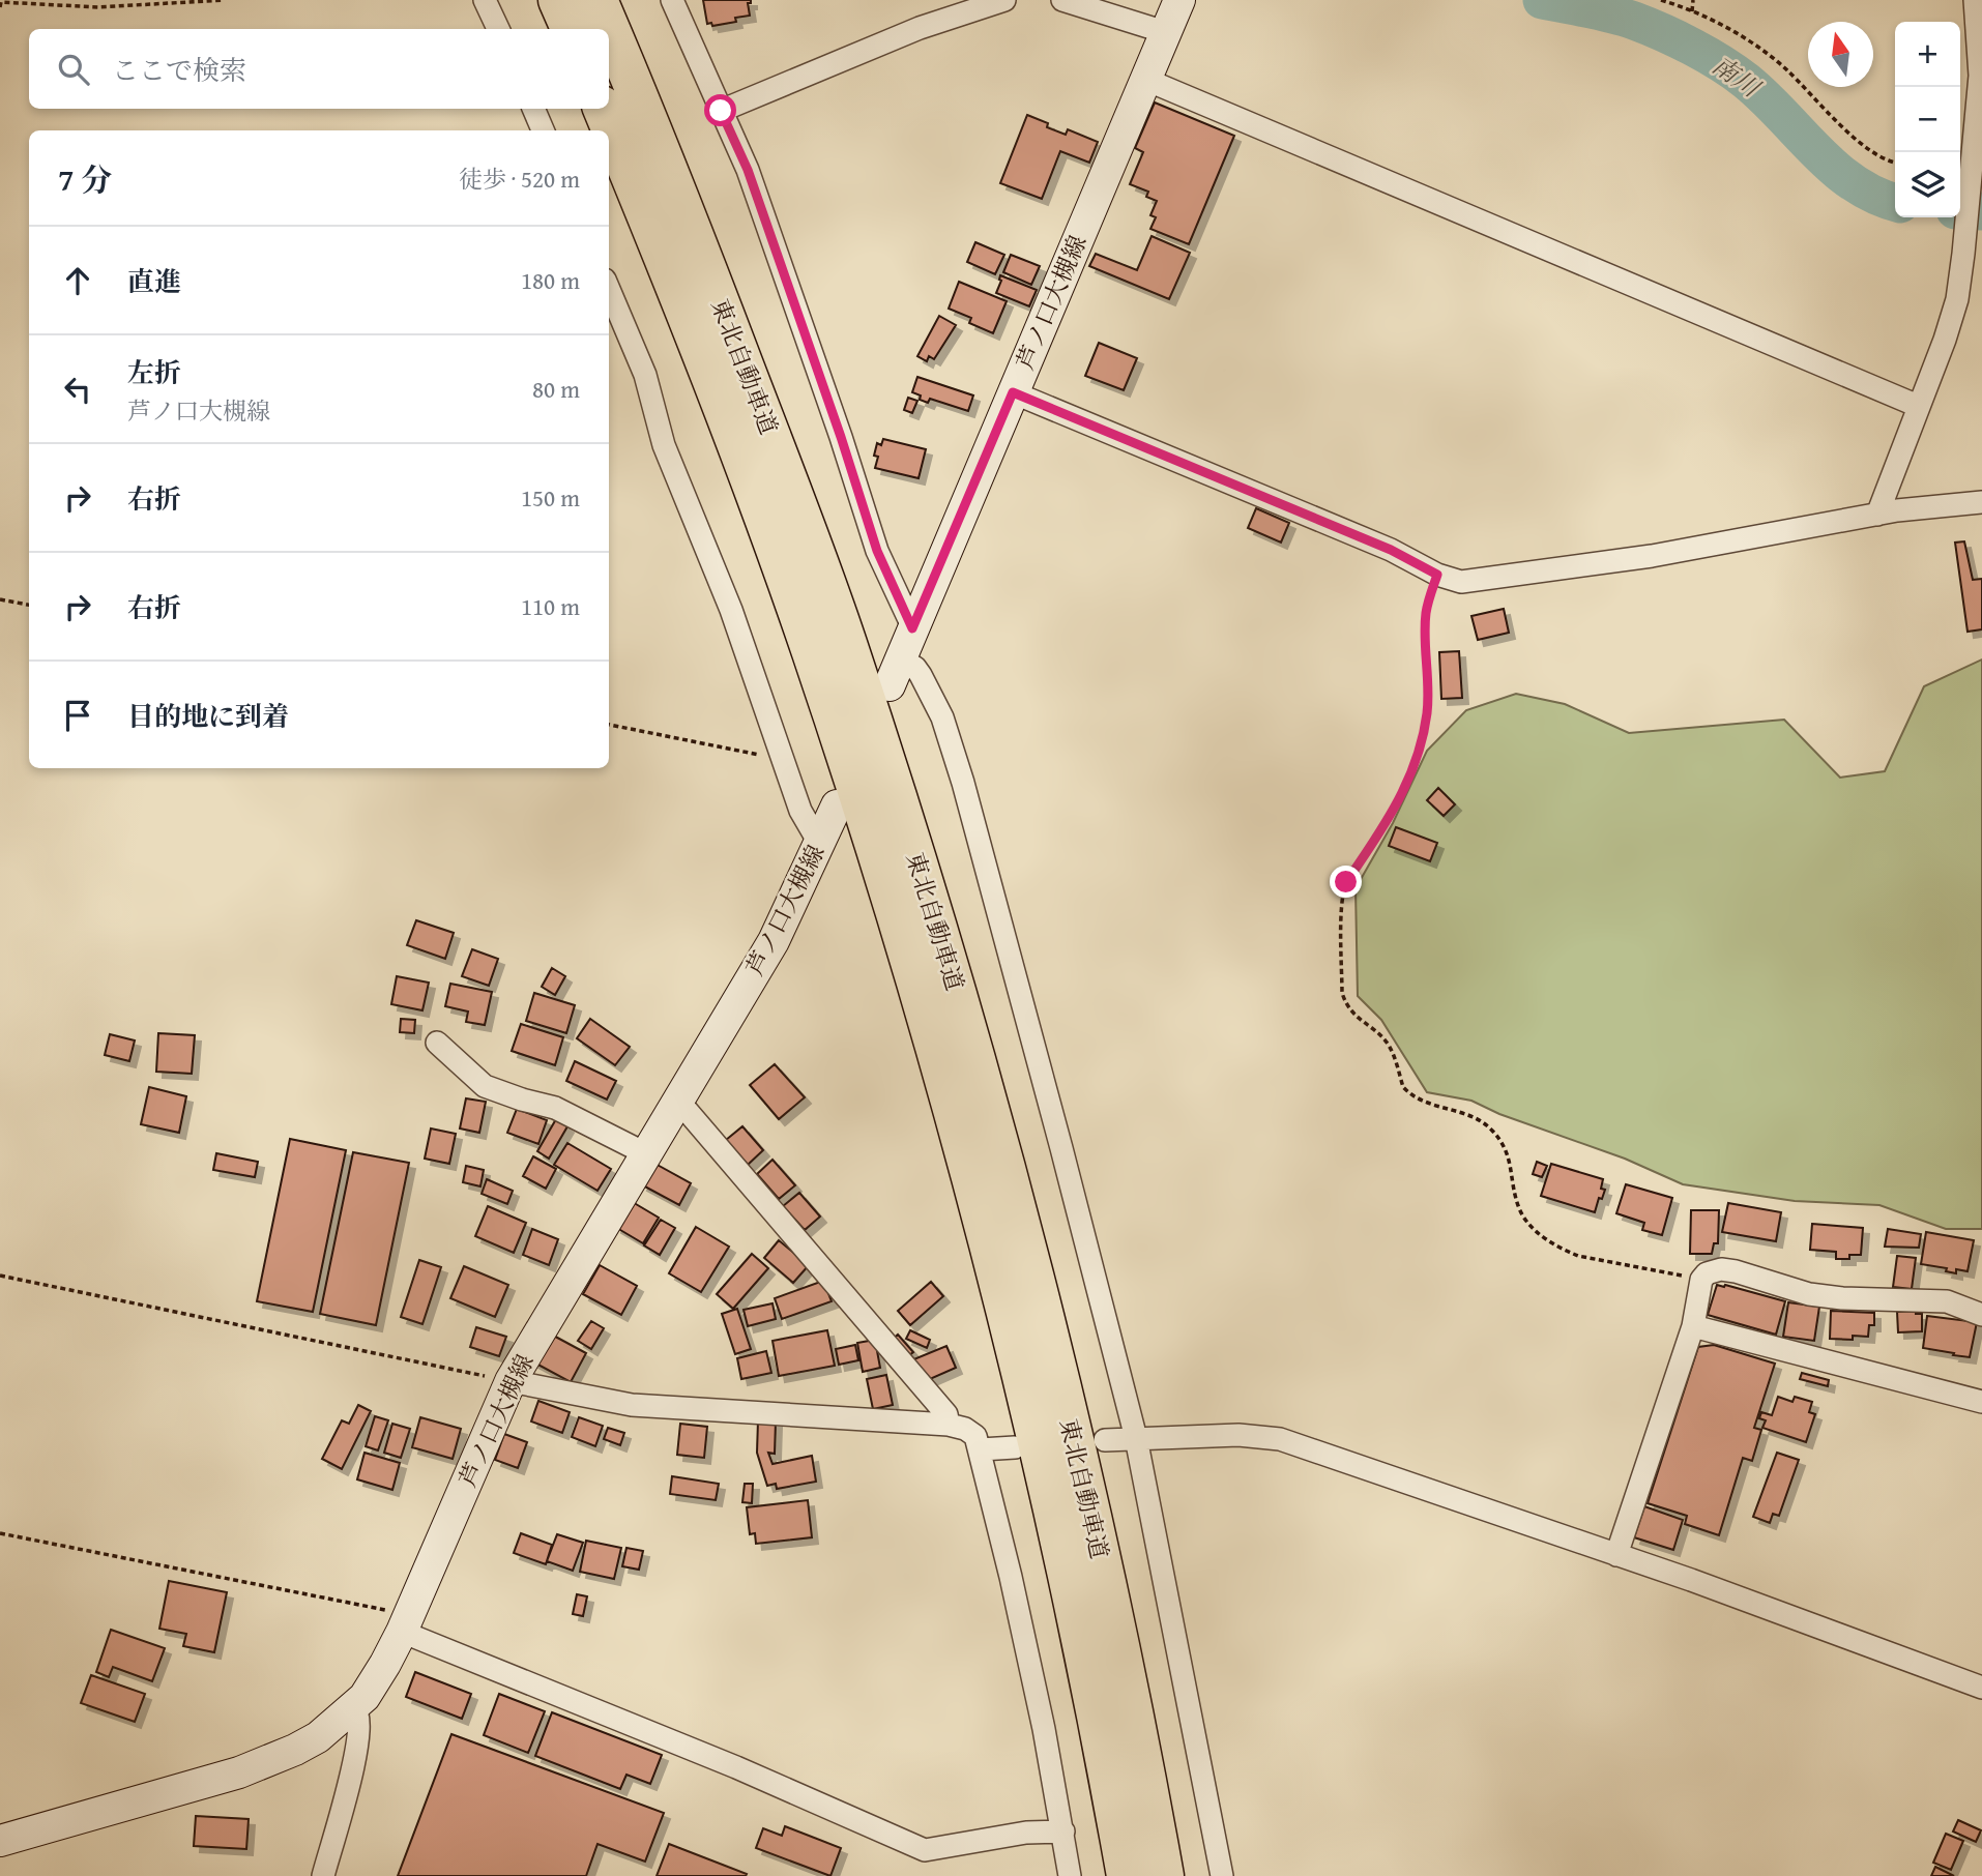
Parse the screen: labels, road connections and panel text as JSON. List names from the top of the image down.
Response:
{
  "streets": {
    "highway": ["東北自動車道"],
    "main road": ["芦ノ口大槻線"]
  },
  "water": ["南川"],
  "north": "top",
  "page": {
    "map_buttons": ["+", "−"],
    "search": "ここで検索",
    "heading": ["7 分", "徒歩 · 520 m"],
    "list": [
      ["直進", "180 m"],
      ["左折", "芦ノ口大槻線", "80 m"],
      ["右折", "150 m"],
      ["右折", "110 m"],
      "目的地に到着"
    ]
  }
}
